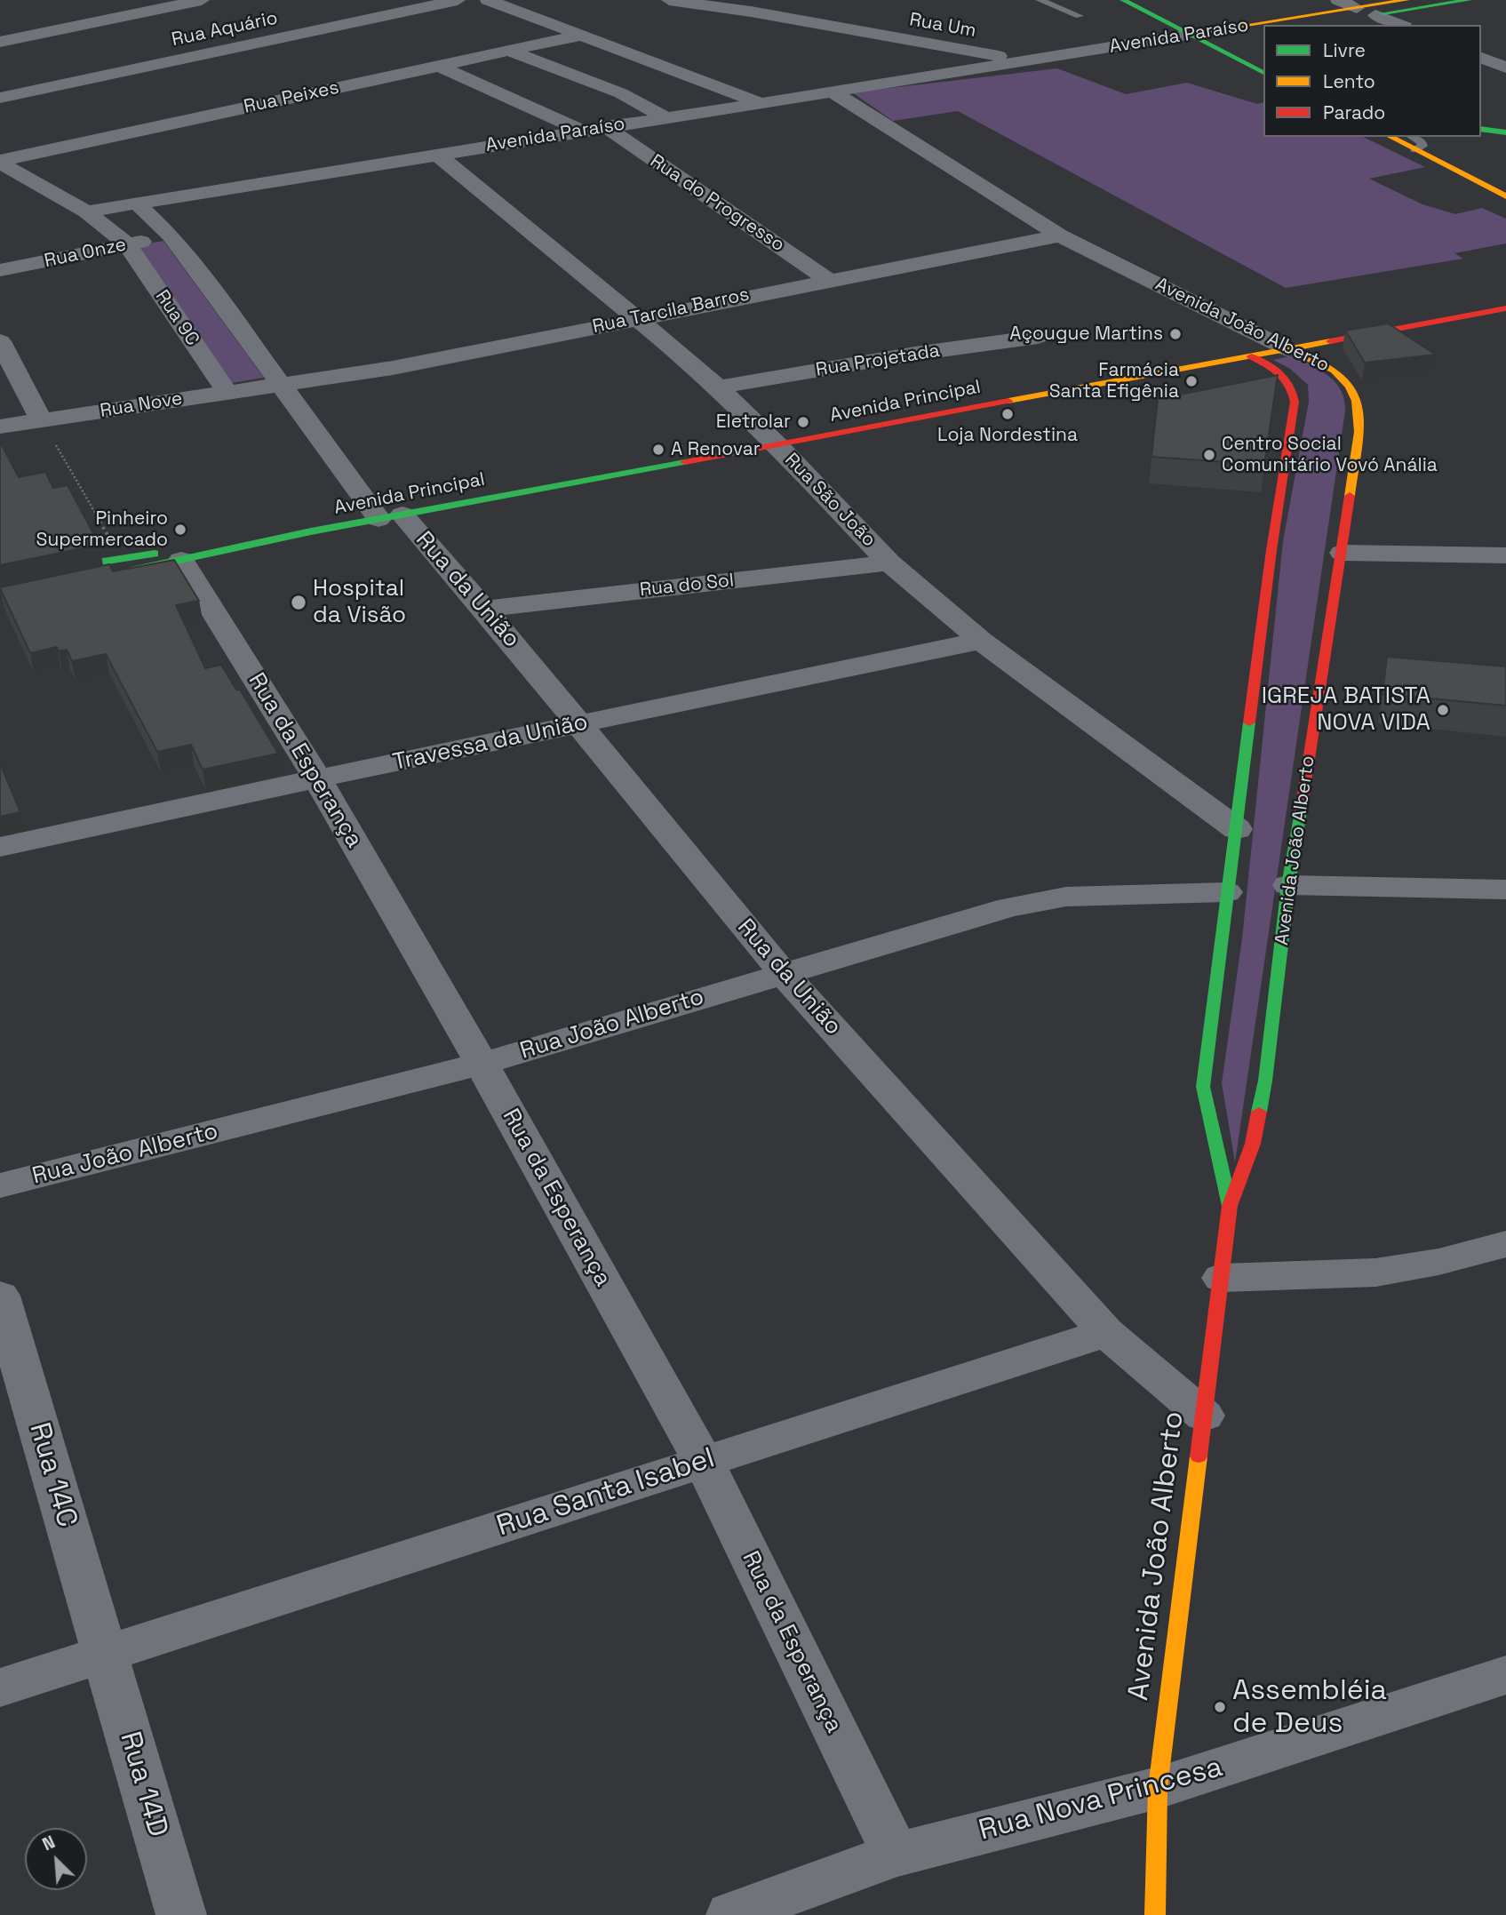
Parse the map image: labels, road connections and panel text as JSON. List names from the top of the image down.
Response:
{
  "streets": {
    "street": [
      "Rua Um",
      "Rua Aquário",
      "Avenida Paraíso",
      "Rua Peixes",
      "Rua do Progresso",
      "Rua Onze",
      "Rua Tarcila Barros",
      "Rua 9C",
      "Avenida João Alberto",
      "Rua Projetada",
      "Avenida Principal",
      "Rua Nove",
      "Rua São João",
      "Rua do Sol",
      "Rua da União",
      "Travessa da União",
      "Rua da Esperança",
      "Rua João Alberto",
      "Rua 14C",
      "Rua Santa Isabel",
      "Rua 14D",
      "Rua Nova Princesa"
    ]
  },
  "crossings": [
    ["Rua Um", "Avenida Paraíso"],
    ["Avenida Paraíso", "Rua do Progresso"],
    ["Avenida Paraíso", "Rua 9C"],
    ["Avenida Paraíso", "Avenida João Alberto"],
    ["Avenida Paraíso", "Rua São João"],
    ["Avenida Paraíso", "Rua da União"],
    ["Rua Peixes", "Rua 9C"],
    ["Rua do Progresso", "Rua Tarcila Barros"],
    ["Rua Onze", "Rua 9C"],
    ["Rua Onze", "Rua da União"],
    ["Rua Tarcila Barros", "Avenida João Alberto"],
    ["Rua Tarcila Barros", "Rua Nove"],
    ["Rua Tarcila Barros", "Rua São João"],
    ["Rua Tarcila Barros", "Rua da União"],
    ["Rua 9C", "Rua Nove"],
    ["Avenida João Alberto", "Avenida Principal"],
    ["Avenida João Alberto", "Rua São João"],
    ["Avenida João Alberto", "Rua da União"],
    ["Avenida João Alberto", "Rua João Alberto"],
    ["Avenida João Alberto", "Rua Nova Princesa"],
    ["Rua Projetada", "Rua São João"],
    ["Avenida Principal", "Rua São João"],
    ["Avenida Principal", "Rua da União"],
    ["Avenida Principal", "Rua da Esperança"],
    ["Rua Nove", "Rua da União"],
    ["Rua São João", "Rua do Sol"],
    ["Rua São João", "Travessa da União"],
    ["Rua do Sol", "Rua da União"],
    ["Rua da União", "Travessa da União"],
    ["Rua da União", "Rua João Alberto"],
    ["Rua da União", "Rua Santa Isabel"],
    ["Travessa da União", "Rua da Esperança"],
    ["Rua da Esperança", "Rua João Alberto"],
    ["Rua da Esperança", "Rua Santa Isabel"],
    ["Rua da Esperança", "Rua Nova Princesa"],
    ["Rua 14C", "Rua Santa Isabel"],
    ["Rua 14C", "Rua 14D"],
    ["Rua Santa Isabel", "Rua 14D"]
  ],
  "places": [
    "Açougue Martins",
    "Farmácia Santa Efigênia",
    "Loja Nordestina",
    "Eletrolar",
    "A Renovar",
    "Centro Social Comunitário Vovó Anália",
    "Pinheiro Supermercado",
    "Hospital da Visão",
    "IGREJA BATISTA NOVA VIDA",
    "Assembléia de Deus"
  ],
  "legend": ["Livre", "Lento", "Parado"],
  "north": "top left"
}
